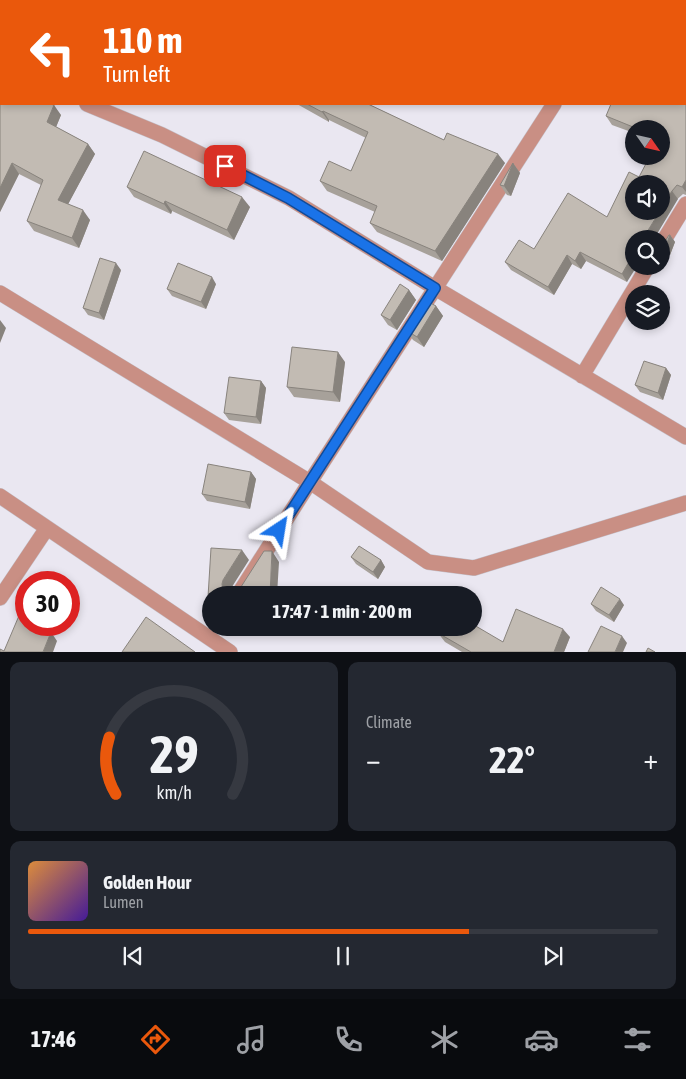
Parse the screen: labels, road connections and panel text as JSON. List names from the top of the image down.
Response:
{
  "north": "bottom right",
  "page": {
    "turn": ["110 m", "Turn left"],
    "limit": "30",
    "trip": "17:47 · 1 min · 200 m",
    "tile": "Climate",
    "heat": ["−", "22°", "+"],
    "song": ["Golden Hour", "Lumen"],
    "tabs": "17:46",
    "gauge": ["29", "km/h"]
  }
}
